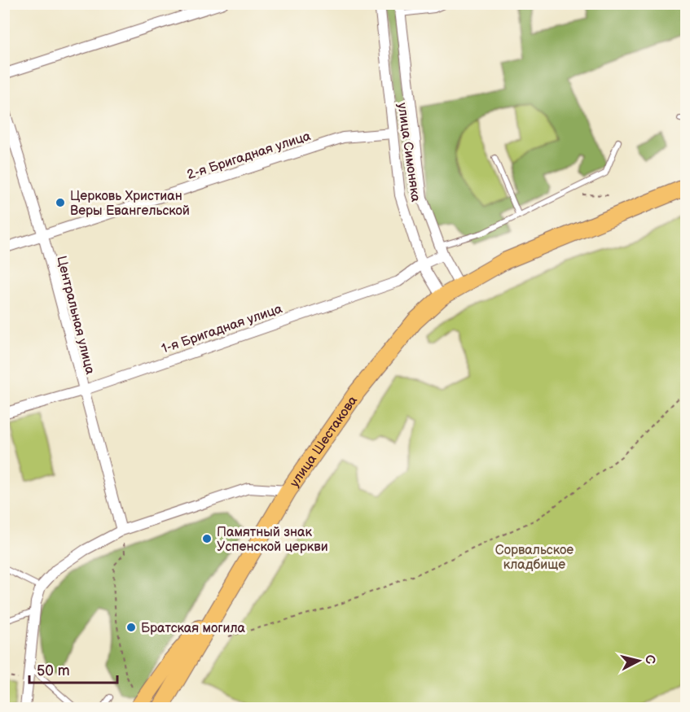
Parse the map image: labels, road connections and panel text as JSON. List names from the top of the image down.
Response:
{
  "streets": {
    "main road": ["улица Шестакова"],
    "street": [
      "улица Симоняка",
      "2-я Бригадная улица",
      "Центральная улица",
      "1-я Бригадная улица"
    ]
  },
  "crossings": [
    ["улица Симоняка", "2-я Бригадная улица"],
    ["улица Симоняка", "1-я Бригадная улица"],
    ["улица Симоняка", "улица Шестакова"],
    ["2-я Бригадная улица", "Центральная улица"],
    ["Центральная улица", "1-я Бригадная улица"],
    ["Центральная улица", "улица Шестакова"]
  ],
  "parks": ["Сорвальское кладбище"],
  "places": ["Церковь Христиан Веры Евангельской", "Памятный знак Успенской церкви", "Братская могила"],
  "scale_bar": "50 m",
  "north": "right"
}
